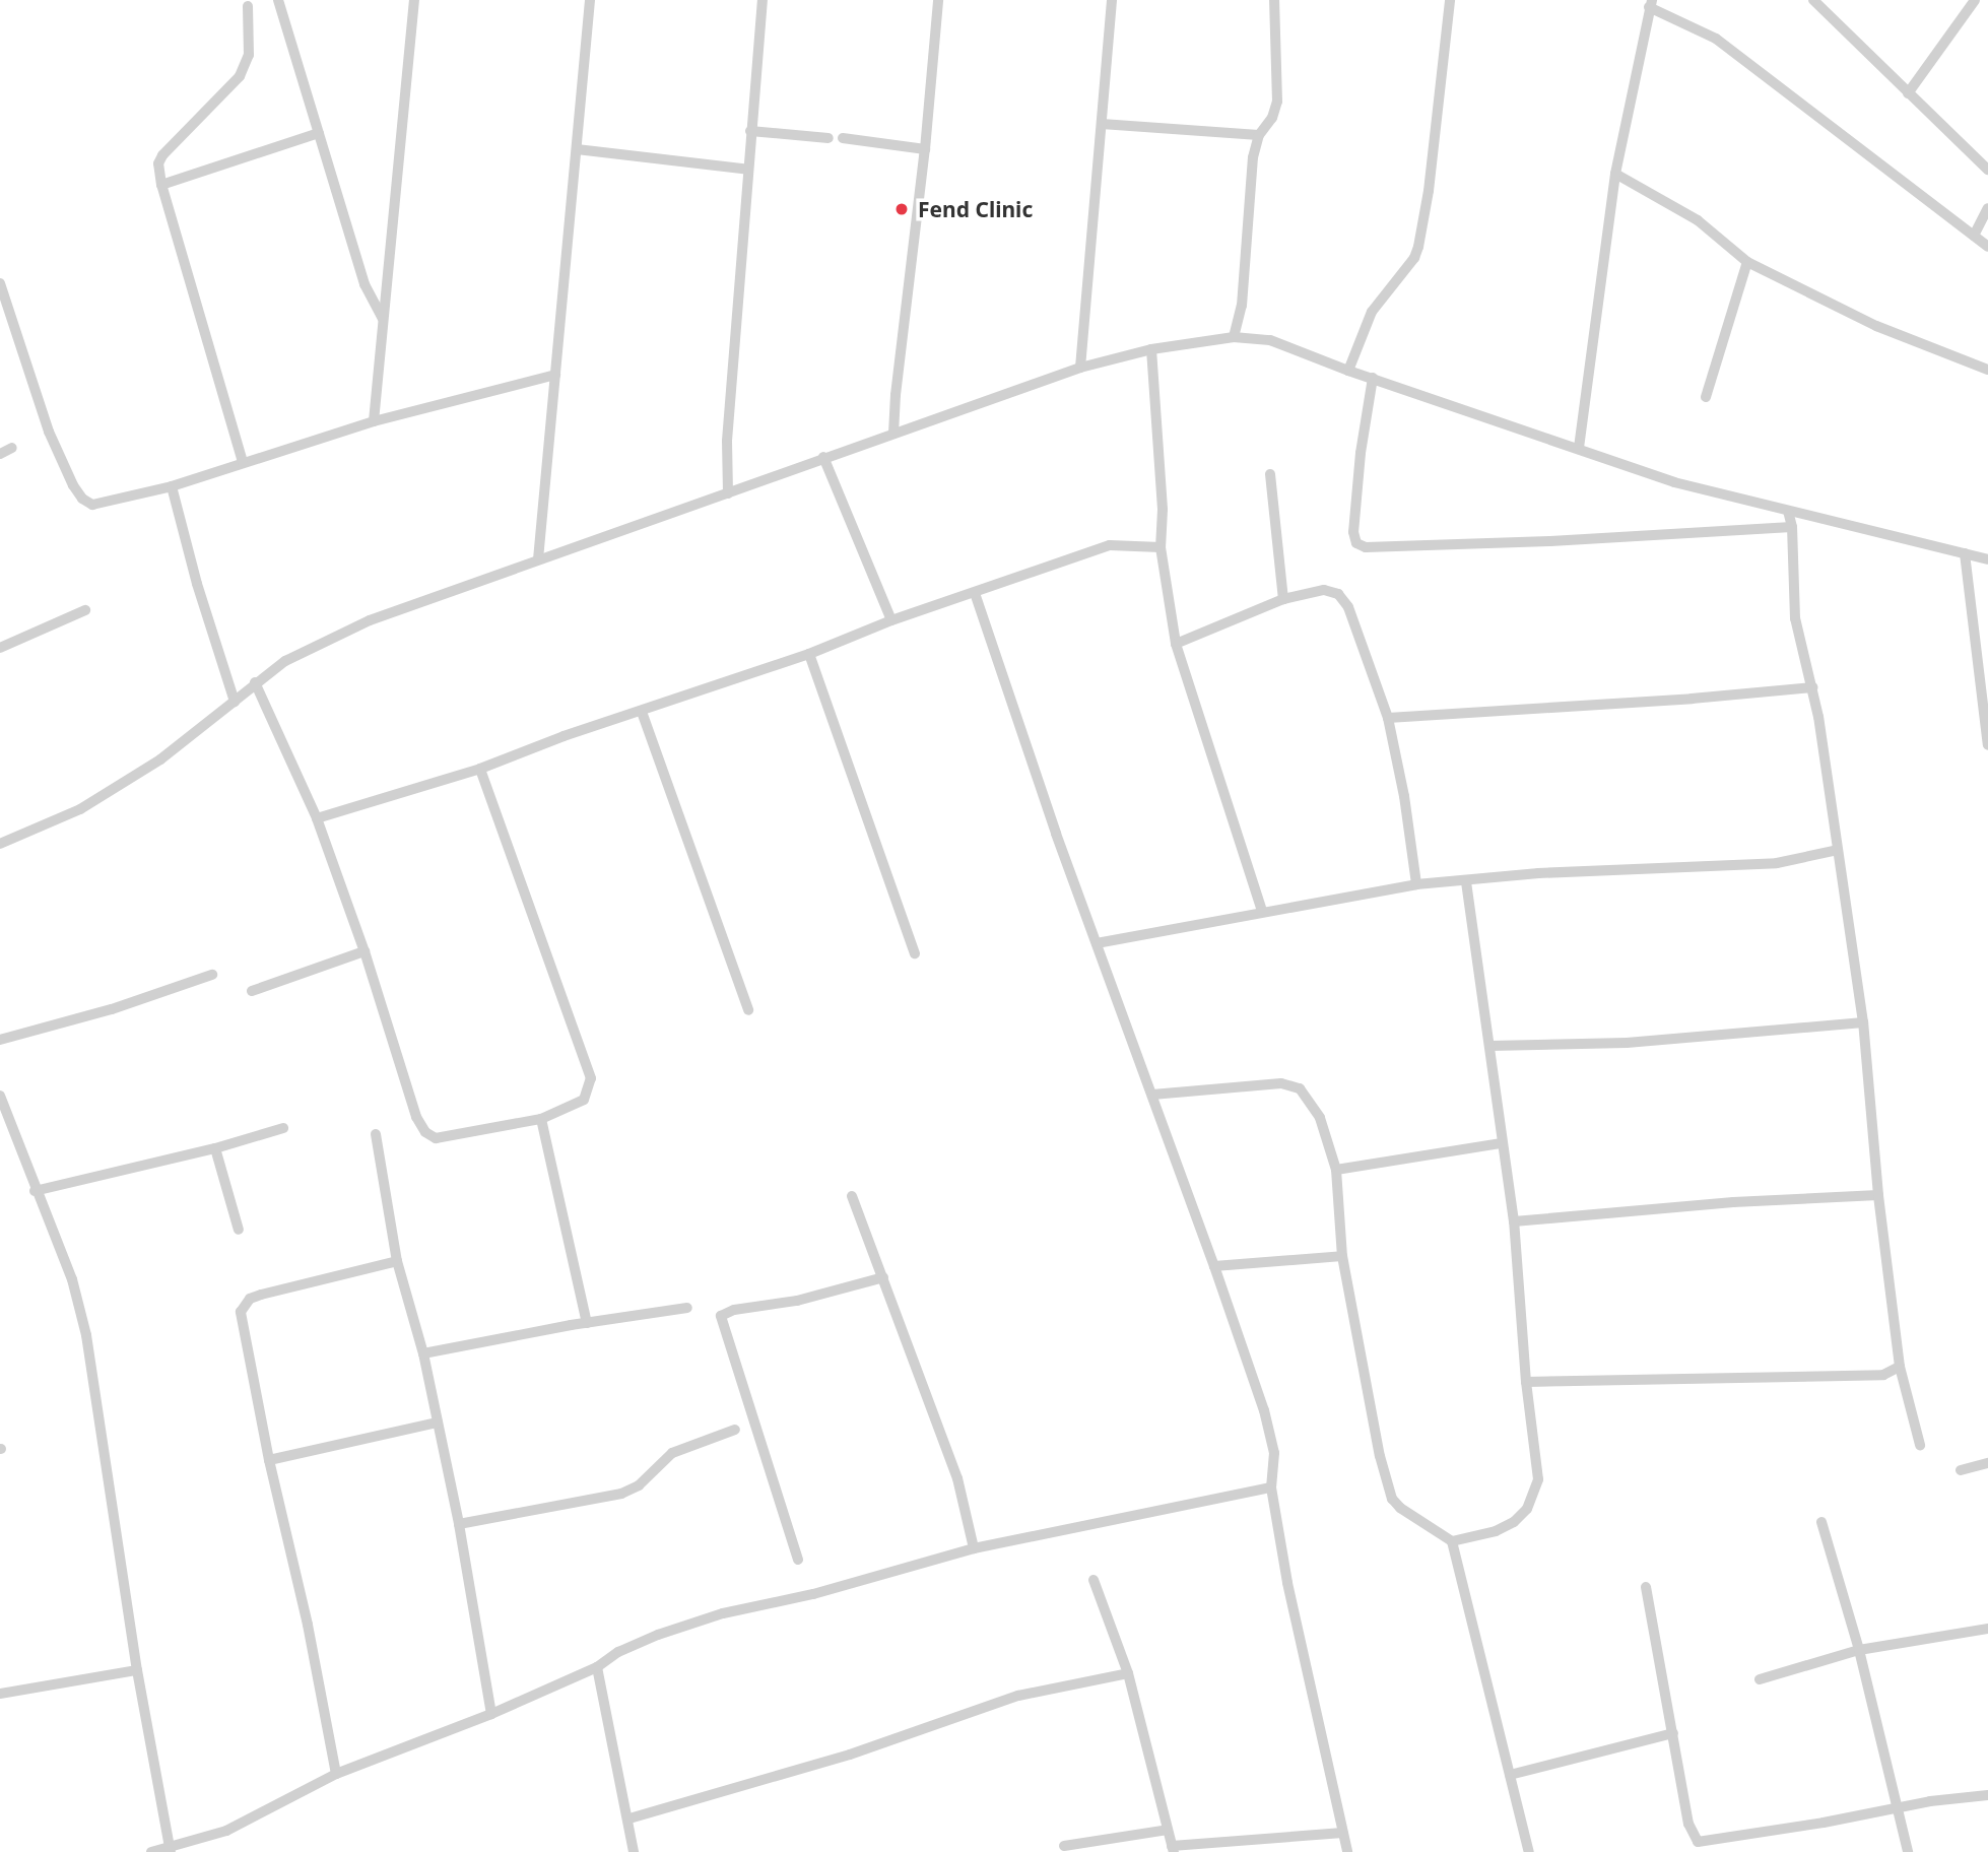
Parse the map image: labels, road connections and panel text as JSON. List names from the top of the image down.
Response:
{
  "places": ["Fend Clinic"]
}
